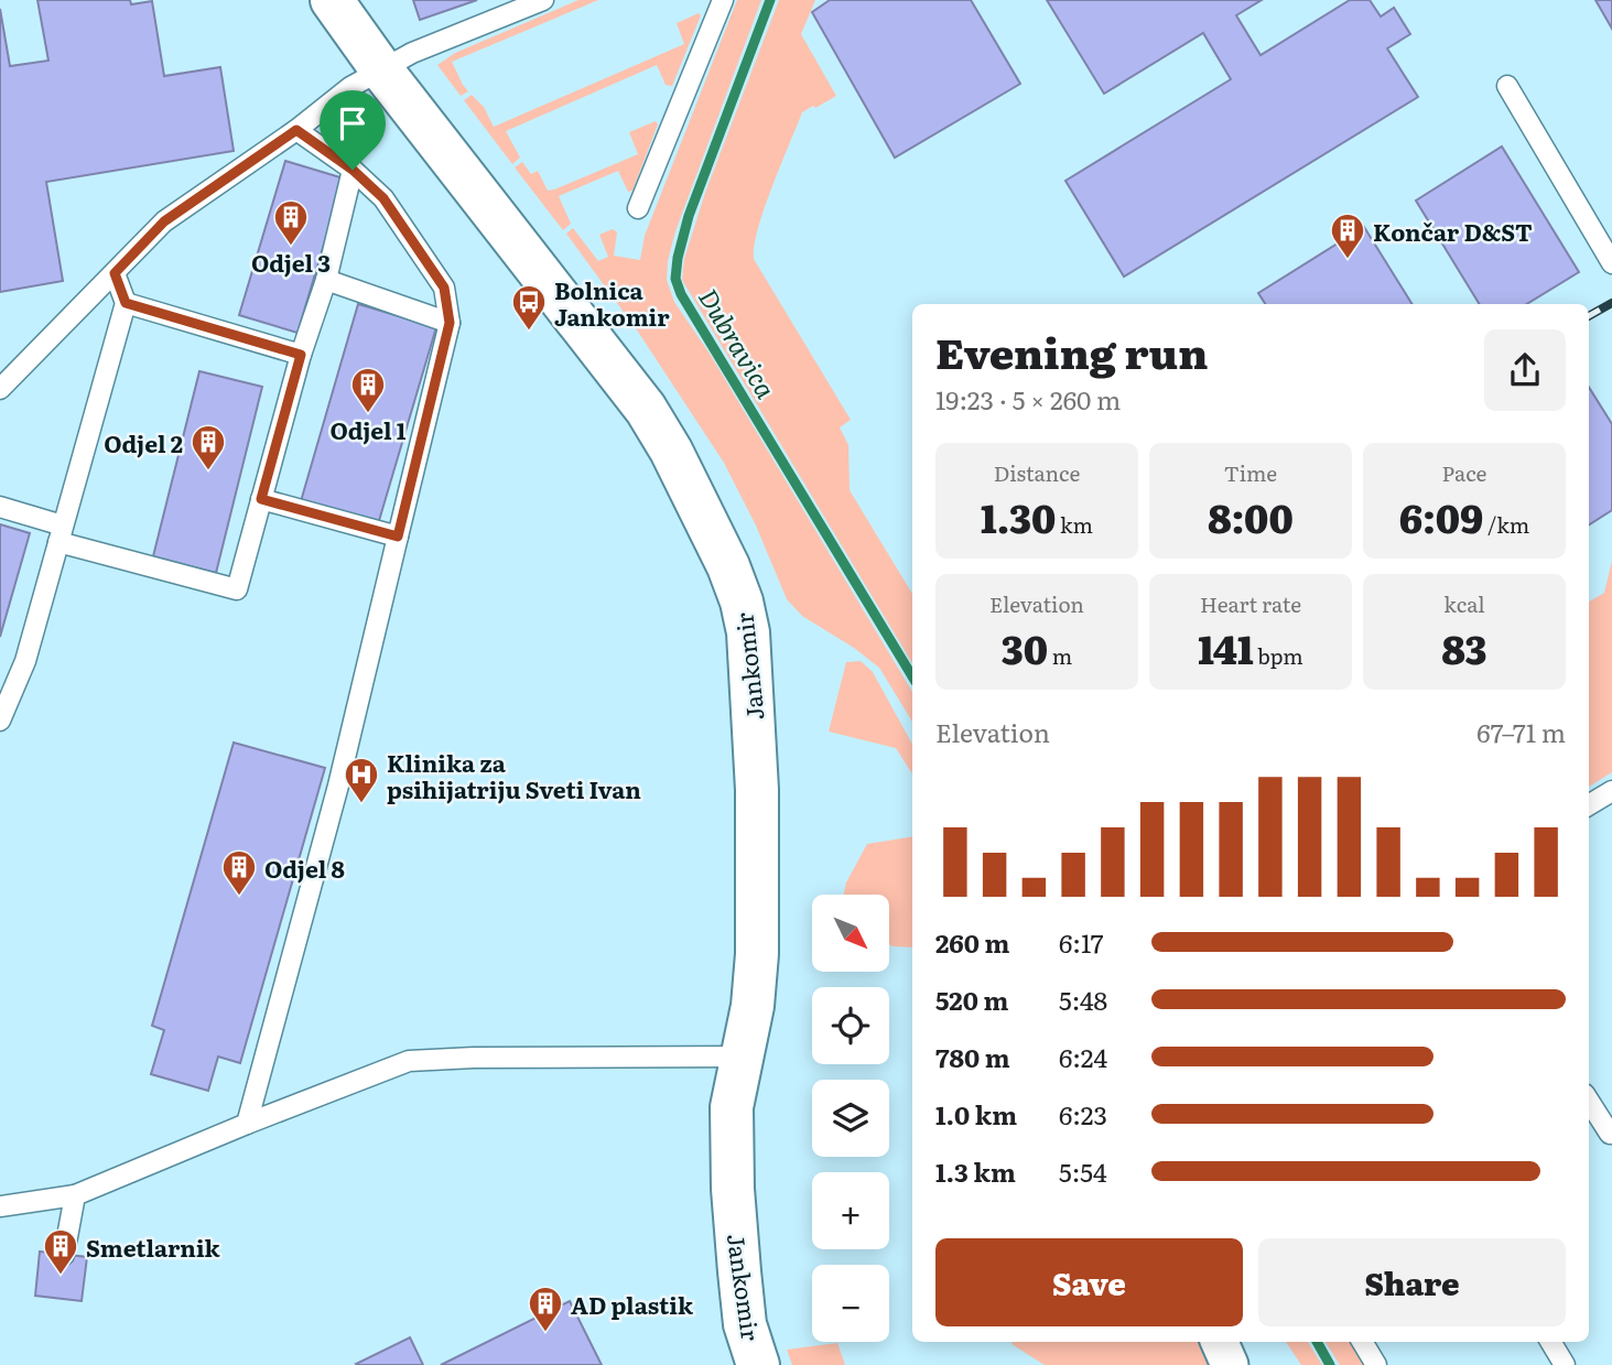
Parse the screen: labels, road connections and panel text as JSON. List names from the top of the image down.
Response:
{
  "streets": {
    "street": ["Jankomir"]
  },
  "water": ["Dubravica"],
  "places": {
    "building": [
      "Odjel 3",
      "Končar D&ST",
      "Odjel 1",
      "Odjel 2",
      "Odjel 8",
      "Smetlarnik",
      "AD plastik"
    ],
    "bus stop": ["Bolnica Jankomir"],
    "hospital": ["Klinika za psihijatriju Sveti Ivan"]
  },
  "north": "bottom right",
  "page": {
    "heading": ["Evening run", "19:23 · 5 × 260 m"],
    "stats": [
      ["Distance", "1.30 km"],
      ["Time", "8:00"],
      ["Pace", "6:09 /km"],
      ["Elevation", "30 m"],
      ["Heart rate", "141 bpm"],
      ["kcal", "83"]
    ],
    "chart": ["Elevation", "67–71 m"],
    "map_buttons": ["+", "−"],
    "list": [
      {
        "name": "260 m",
        "note": "6:17"
      },
      {
        "name": "520 m",
        "note": "5:48"
      },
      {
        "name": "780 m",
        "note": "6:24"
      },
      {
        "name": "1.0 km",
        "note": "6:23"
      },
      {
        "name": "1.3 km",
        "note": "5:54"
      }
    ],
    "buttons": ["Save", "Share"]
  }
}
